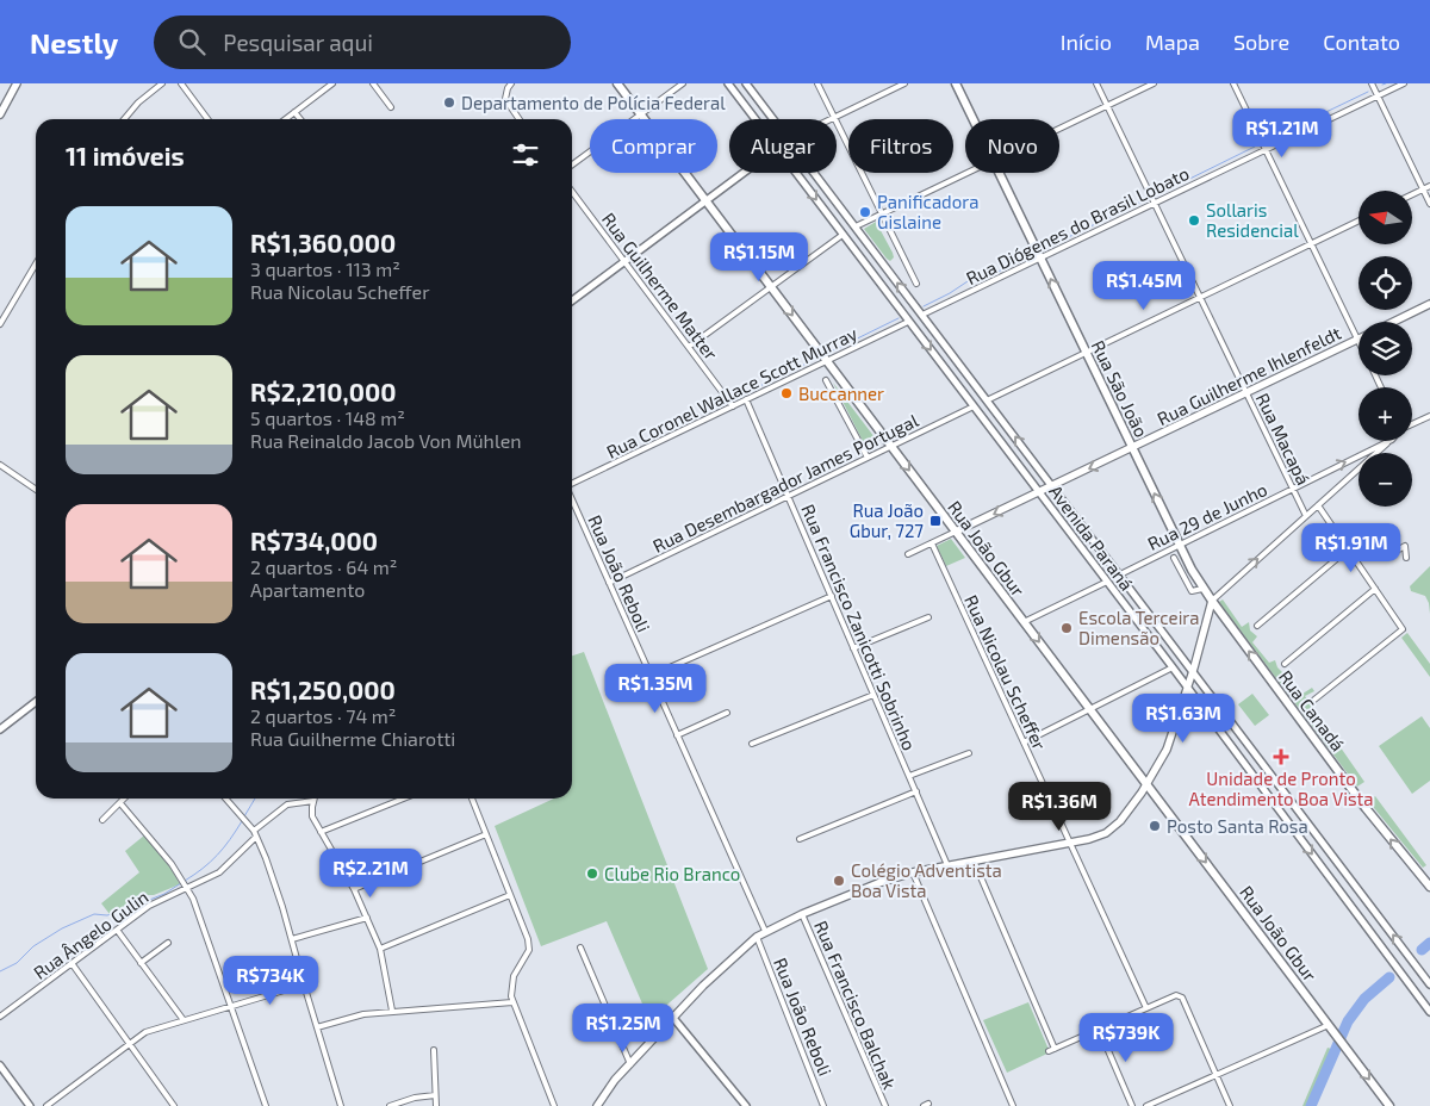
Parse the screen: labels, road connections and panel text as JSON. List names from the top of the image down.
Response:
{
  "streets": {
    "main road": [
      "Rua Guilherme Ihlenfeldt",
      "Rua São João",
      "Rua João Gbur",
      "Rua Canadá"
    ],
    "street": [
      "Rua Diógenes do Brasil Lobato",
      "Rua Guilherme Matter",
      "Rua Coronel Wallace Scott Murray",
      "Rua Macapá",
      "Rua Desembargador James Portugal",
      "Rua 29 de Junho",
      "Avenida Paraná",
      "Rua João Reboli",
      "Rua Francisco Zanicotti Sobrinho",
      "Rua Nicolau Scheffer",
      "Rua Ângelo Gulin",
      "Rua Francisco Balchak"
    ]
  },
  "crossings": [
    ["Rua Diógenes do Brasil Lobato", "Rua São João"],
    ["Rua Diógenes do Brasil Lobato", "Rua Macapá"],
    ["Rua Diógenes do Brasil Lobato", "Avenida Paraná"],
    ["Rua Guilherme Matter", "Rua Coronel Wallace Scott Murray"],
    ["Rua Guilherme Ihlenfeldt", "Rua São João"],
    ["Rua Guilherme Ihlenfeldt", "Rua Macapá"],
    ["Rua Guilherme Ihlenfeldt", "Avenida Paraná"],
    ["Rua Guilherme Ihlenfeldt", "Rua João Gbur"],
    ["Rua São João", "Rua 29 de Junho"],
    ["Rua São João", "Rua Canadá"],
    ["Rua Coronel Wallace Scott Murray", "Avenida Paraná"],
    ["Rua Coronel Wallace Scott Murray", "Rua João Gbur"],
    ["Rua Coronel Wallace Scott Murray", "Rua Francisco Zanicotti Sobrinho"],
    ["Rua Macapá", "Rua 29 de Junho"],
    ["Rua Desembargador James Portugal", "Avenida Paraná"],
    ["Rua Desembargador James Portugal", "Rua João Gbur"],
    ["Rua Desembargador James Portugal", "Rua João Reboli"],
    ["Rua Desembargador James Portugal", "Rua Francisco Zanicotti Sobrinho"],
    ["Rua 29 de Junho", "Avenida Paraná"],
    ["Rua 29 de Junho", "Rua Canadá"]
  ],
  "one_way": [
    "Rua Guilherme Ihlenfeldt",
    "Rua São João",
    "Rua João Gbur",
    "Rua Canadá"
  ],
  "places": {
    "other": [
      "Departamento de Polícia Federal",
      "Panificadora Gislaine",
      "Sollaris Residencial",
      "Buccanner",
      "Escola Terceira Dimensão",
      "Posto Santa Rosa",
      "Clube Rio Branco",
      "Colégio Adventista Boa Vista"
    ],
    "transit": ["Rua João Gbur, 727"],
    "health": ["Unidade de Pronto Atendimento Boa Vista"]
  },
  "north": "left",
  "page": {
    "header": "Nestly",
    "search": "Pesquisar aqui",
    "nav": [
      "Início",
      "Mapa",
      "Sobre",
      "Contato"
    ],
    "price": [
      "R$1.21M",
      "R$1.15M",
      "R$1.45M",
      "R$1.91M",
      "R$1.35M",
      "R$1.63M",
      "R$1.36M",
      "R$2.21M",
      "R$734K",
      "R$1.25M",
      "R$739K"
    ],
    "chip": [
      "Comprar",
      "Alugar",
      "Filtros",
      "Novo"
    ],
    "heading": "11 imóveis",
    "map_buttons": ["+", "−"],
    "list": [
      {
        "name": "R$1,360,000",
        "note": "3 quartos · 113 m² · Rua Nicolau Scheffer"
      },
      {
        "name": "R$2,210,000",
        "note": "5 quartos · 148 m² · Rua Reinaldo Jacob Von Mühlen"
      },
      {
        "name": "R$734,000",
        "note": "2 quartos · 64 m² · Apartamento"
      },
      {
        "name": "R$1,250,000",
        "note": "2 quartos · 74 m² · Rua Guilherme Chiarotti"
      }
    ]
  }
}
